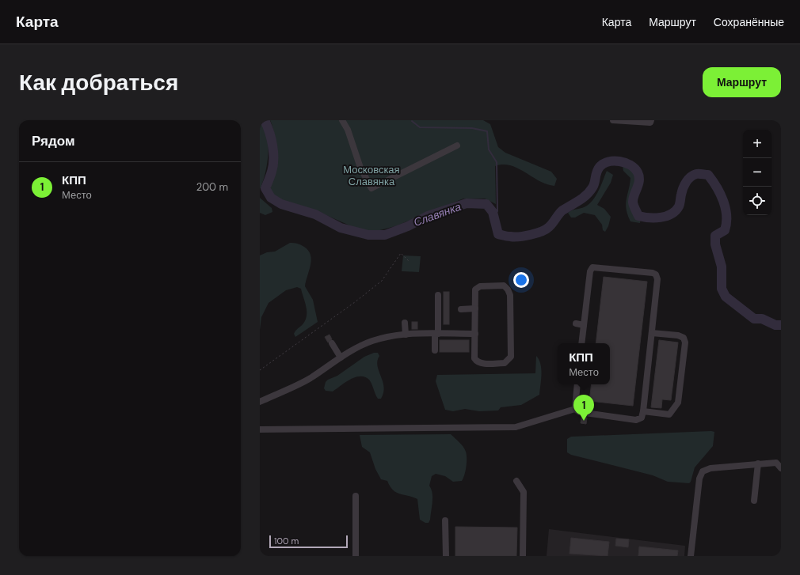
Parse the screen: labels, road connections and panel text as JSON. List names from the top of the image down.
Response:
{
  "water": ["Славянка"],
  "parks": ["Московская Славянка"],
  "scale_bar": "100 m",
  "page": {
    "header": "Карта",
    "nav": ["Карта", "Маршрут", "Сохранённые"],
    "buttons": "Маршрут",
    "title": "Как добраться",
    "heading": "Рядом",
    "map_buttons": ["+", "−"],
    "list": [
      {
        "mark": "1",
        "name": "КПП",
        "note": "Место",
        "value": "200 m"
      }
    ],
    "popup": ["КПП", "Место"],
    "pins": "1",
    "scale": "100 m"
  }
}
